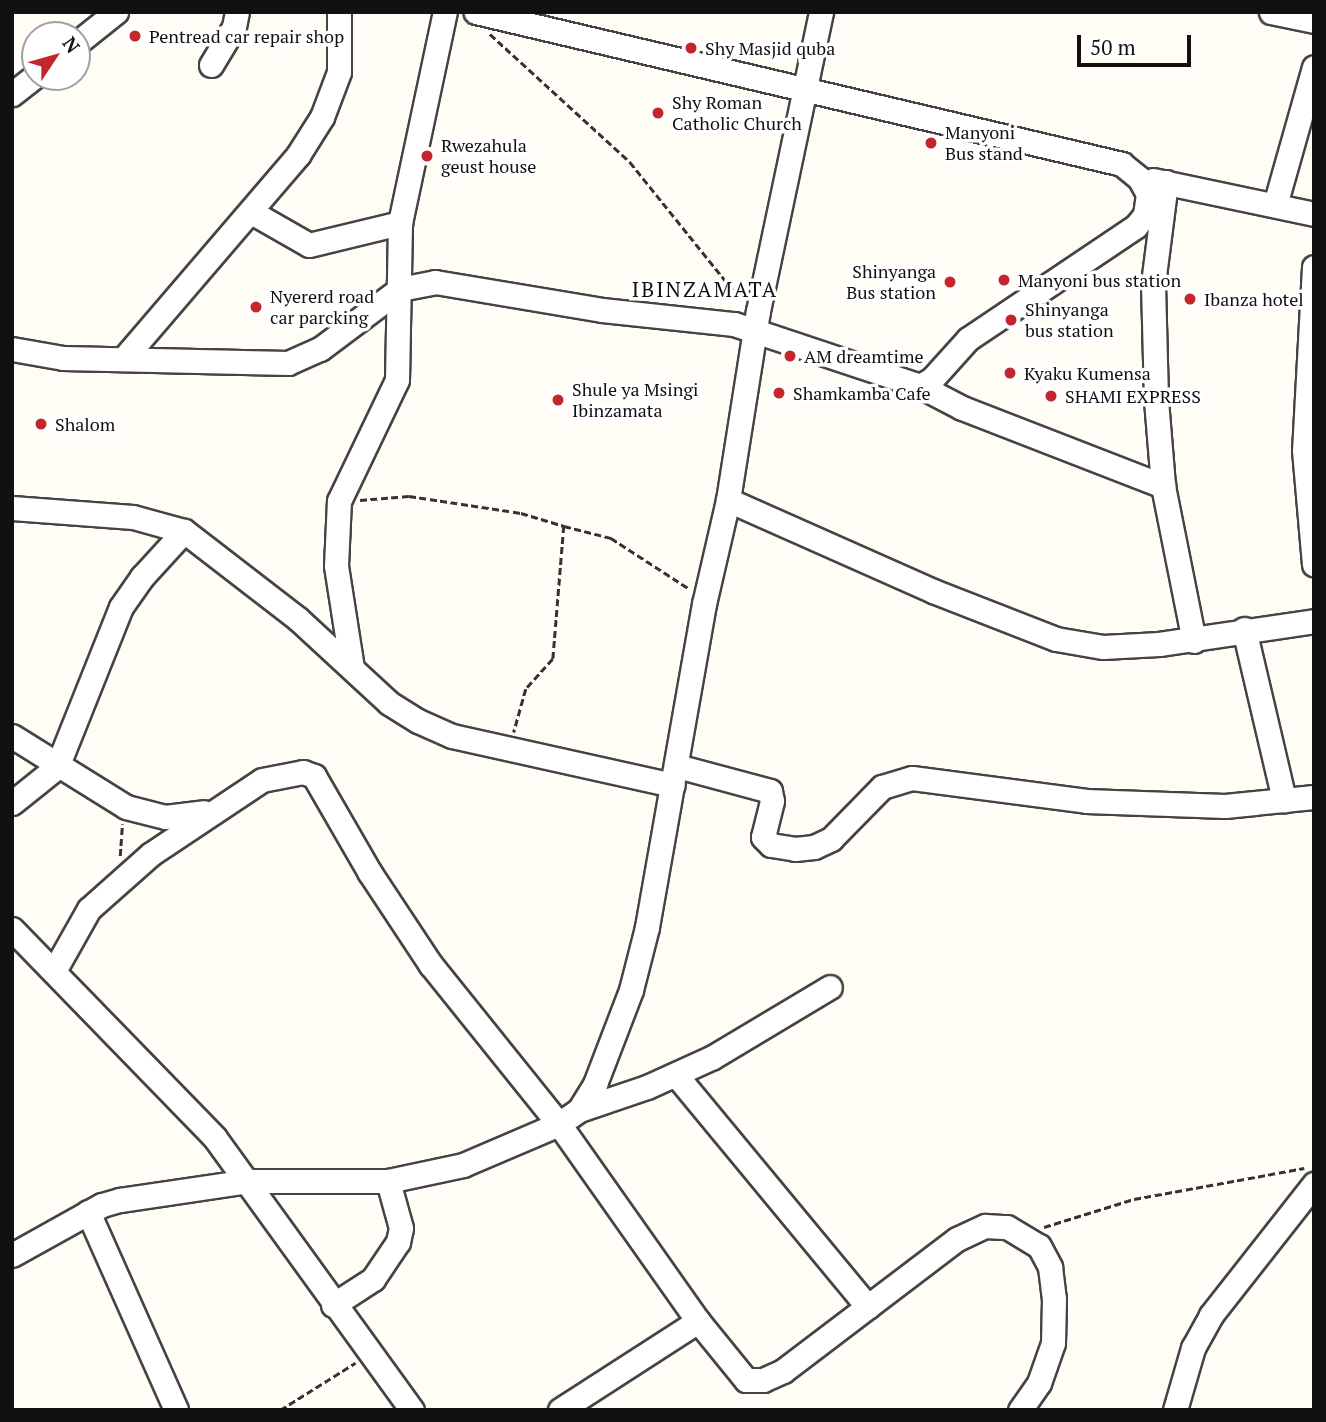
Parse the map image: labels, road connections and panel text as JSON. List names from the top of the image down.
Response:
{
  "districts": ["IBINZAMATA"],
  "places": [
    "Pentread car repair shop",
    "Shy Masjid quba",
    "Shy Roman Catholic Church",
    "Manyoni Bus stand",
    "Rwezahula geust house",
    "Manyoni bus station",
    "Shinyanga Bus station",
    "Ibanza hotel",
    "Nyererd road car parcking",
    "Shinyanga bus station",
    "AM dreamtime",
    "Kyaku Kumensa",
    "Shamkamba Cafe",
    "SHAMI EXPRESS",
    "Shule ya Msingi Ibinzamata",
    "Shalom"
  ],
  "scale_bar": "50 m",
  "north": "top right"
}
